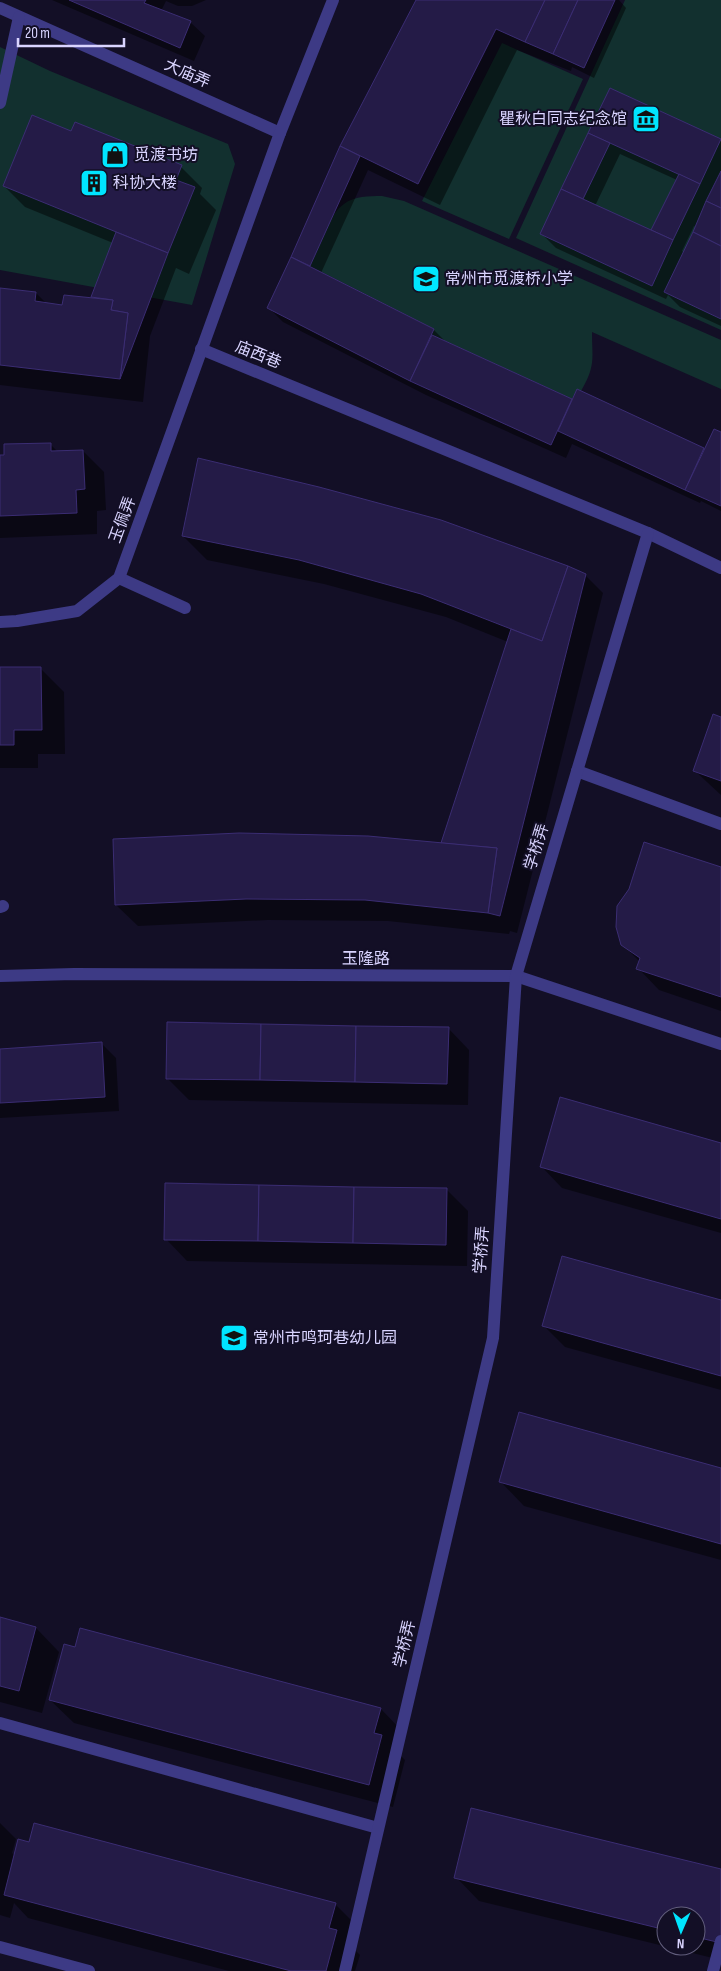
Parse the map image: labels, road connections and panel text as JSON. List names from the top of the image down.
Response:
{
  "streets": {
    "street": [
      "大庙弄",
      "庙西巷",
      "玉佩弄",
      "学桥弄",
      "玉隆路"
    ]
  },
  "crossings": [
    ["庙西巷", "玉佩弄"],
    ["庙西巷", "学桥弄"],
    ["学桥弄", "玉隆路"]
  ],
  "places": {
    "museum": ["瞿秋白同志纪念馆"],
    "shop": ["觅渡书坊"],
    "building": ["科协大楼"],
    "school or university": ["常州市觅渡桥小学", "常州市鸣珂巷幼儿园"]
  },
  "scale_bar": "20 m",
  "north": "bottom"
}
